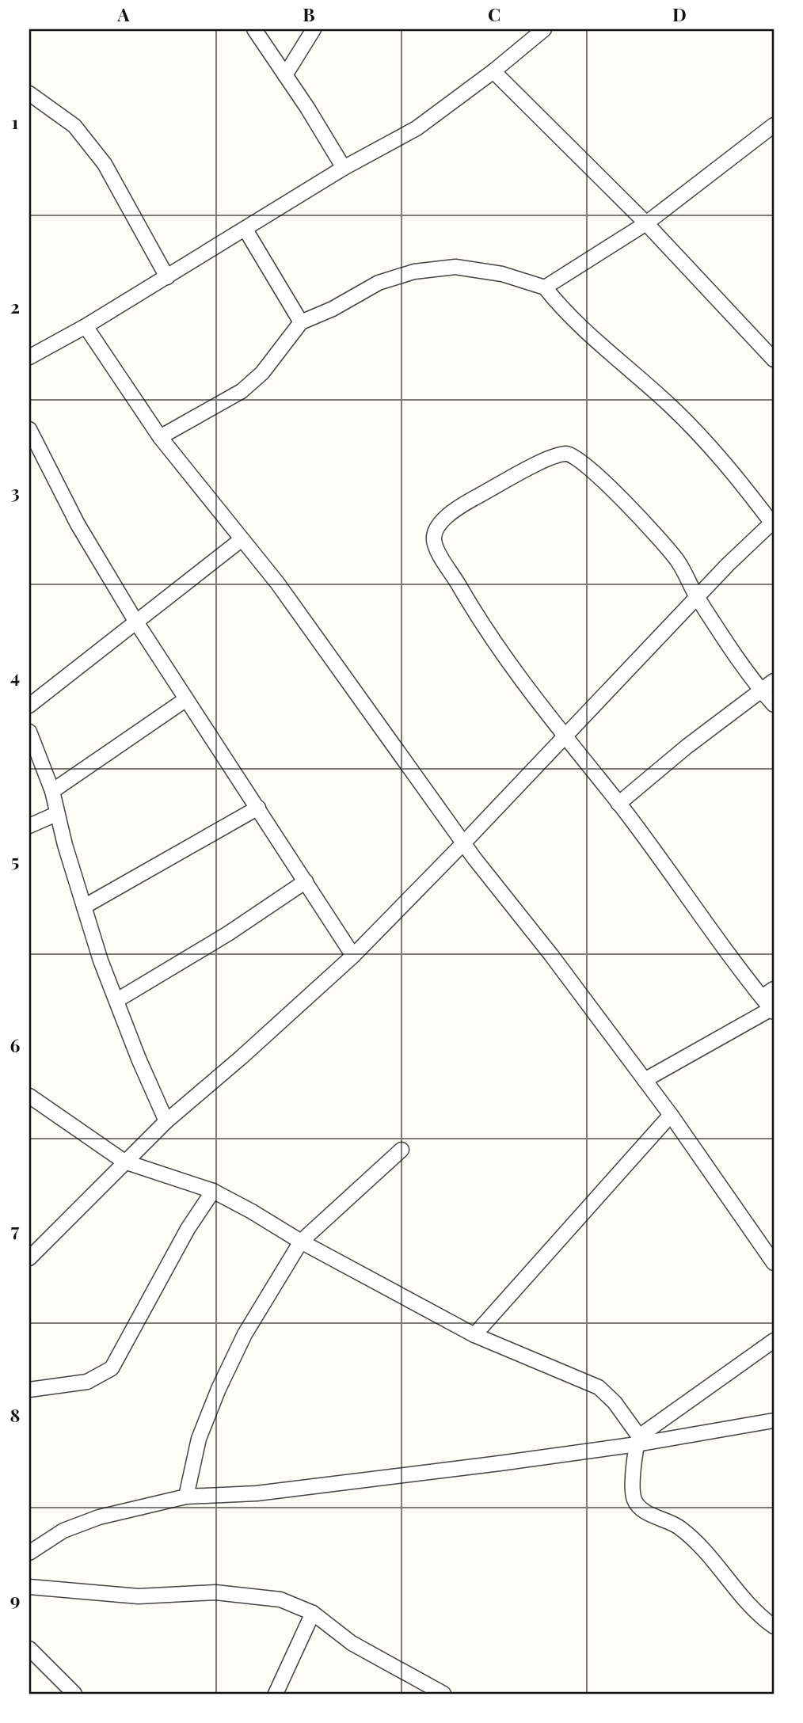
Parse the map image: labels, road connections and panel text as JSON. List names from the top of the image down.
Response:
{
  "grid": {
    "columns": [
      "A",
      "B",
      "C",
      "D"
    ],
    "rows": [
      "1",
      "2",
      "3",
      "4",
      "5",
      "6",
      "7",
      "8",
      "9"
    ]
  }
}
